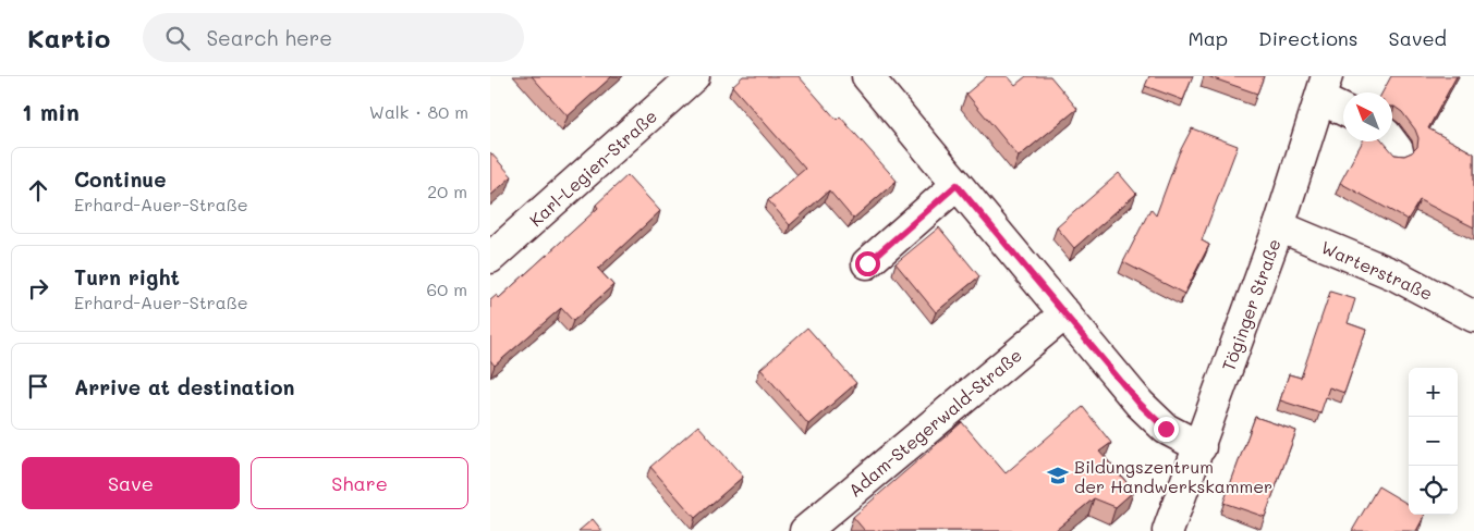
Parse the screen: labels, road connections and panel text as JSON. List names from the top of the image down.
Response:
{
  "streets": {
    "street": [
      "Karl-Legien-Straße",
      "Warterstraße",
      "Töginger Straße",
      "Adam-Stegerwald-Straße"
    ]
  },
  "crossings": [
    ["Warterstraße", "Töginger Straße"]
  ],
  "places": {
    "school or university": ["Bildungszentrum der Handwerkskammer"]
  },
  "north": "top left",
  "page": {
    "header": "Kartio",
    "search": "Search here",
    "nav": ["Map", "Directions", "Saved"],
    "heading": ["1 min", "Walk · 80 m"],
    "list": [
      ["Continue", "Erhard-Auer-Straße", "20 m"],
      ["Turn right", "Erhard-Auer-Straße", "60 m"],
      "Arrive at destination"
    ],
    "map_buttons": ["+", "−"],
    "buttons": ["Save", "Share"]
  }
}
